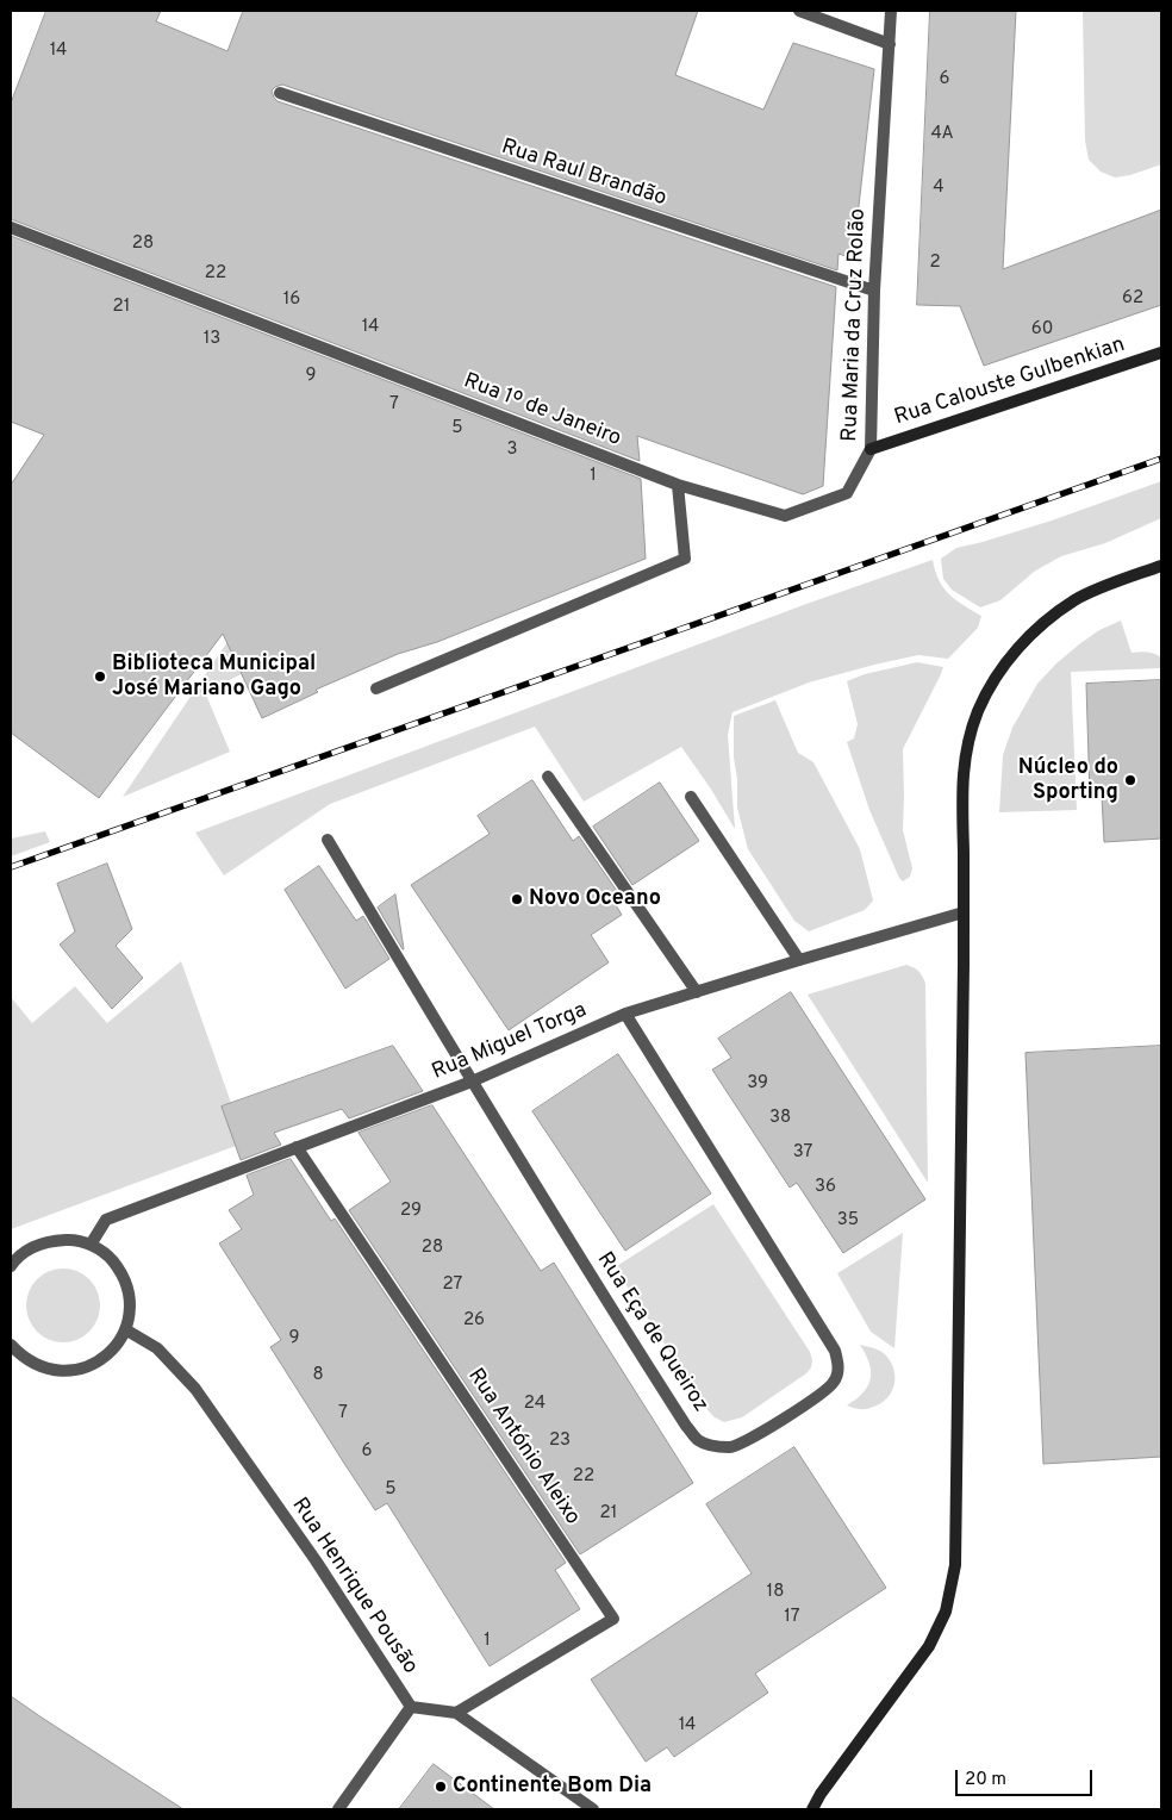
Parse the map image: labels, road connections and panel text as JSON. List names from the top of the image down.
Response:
{
  "streets": {
    "street": [
      "Rua Raul Brandão",
      "Rua Maria da Cruz Rolão",
      "Rua Calouste Gulbenkian",
      "Rua 1º de Janeiro",
      "Rua Miguel Torga",
      "Rua Eça de Queiroz",
      "Rua António Aleixo",
      "Rua Henrique Pousão"
    ]
  },
  "crossings": [
    ["Rua Raul Brandão", "Rua Maria da Cruz Rolão"],
    ["Rua Maria da Cruz Rolão", "Rua Calouste Gulbenkian"],
    ["Rua Maria da Cruz Rolão", "Rua 1º de Janeiro"],
    ["Rua Miguel Torga", "Rua Eça de Queiroz"],
    ["Rua Miguel Torga", "Rua António Aleixo"],
    ["Rua António Aleixo", "Rua Henrique Pousão"]
  ],
  "places": [
    "Biblioteca Municipal José Mariano Gago",
    "Núcleo do Sporting",
    "Novo Oceano",
    "Continente Bom Dia"
  ],
  "house_numbers": [
    "14",
    "6",
    "4A",
    "4",
    "28",
    "2",
    "22",
    "62",
    "16",
    "21",
    "14",
    "60",
    "13",
    "9",
    "7",
    "5",
    "3",
    "1",
    "39",
    "38",
    "37",
    "36",
    "29",
    "35",
    "28",
    "27",
    "26",
    "9",
    "8",
    "24",
    "7",
    "23",
    "6",
    "22",
    "5",
    "21",
    "18",
    "17",
    "1",
    "14"
  ],
  "scale_bar": "20 m"
}
